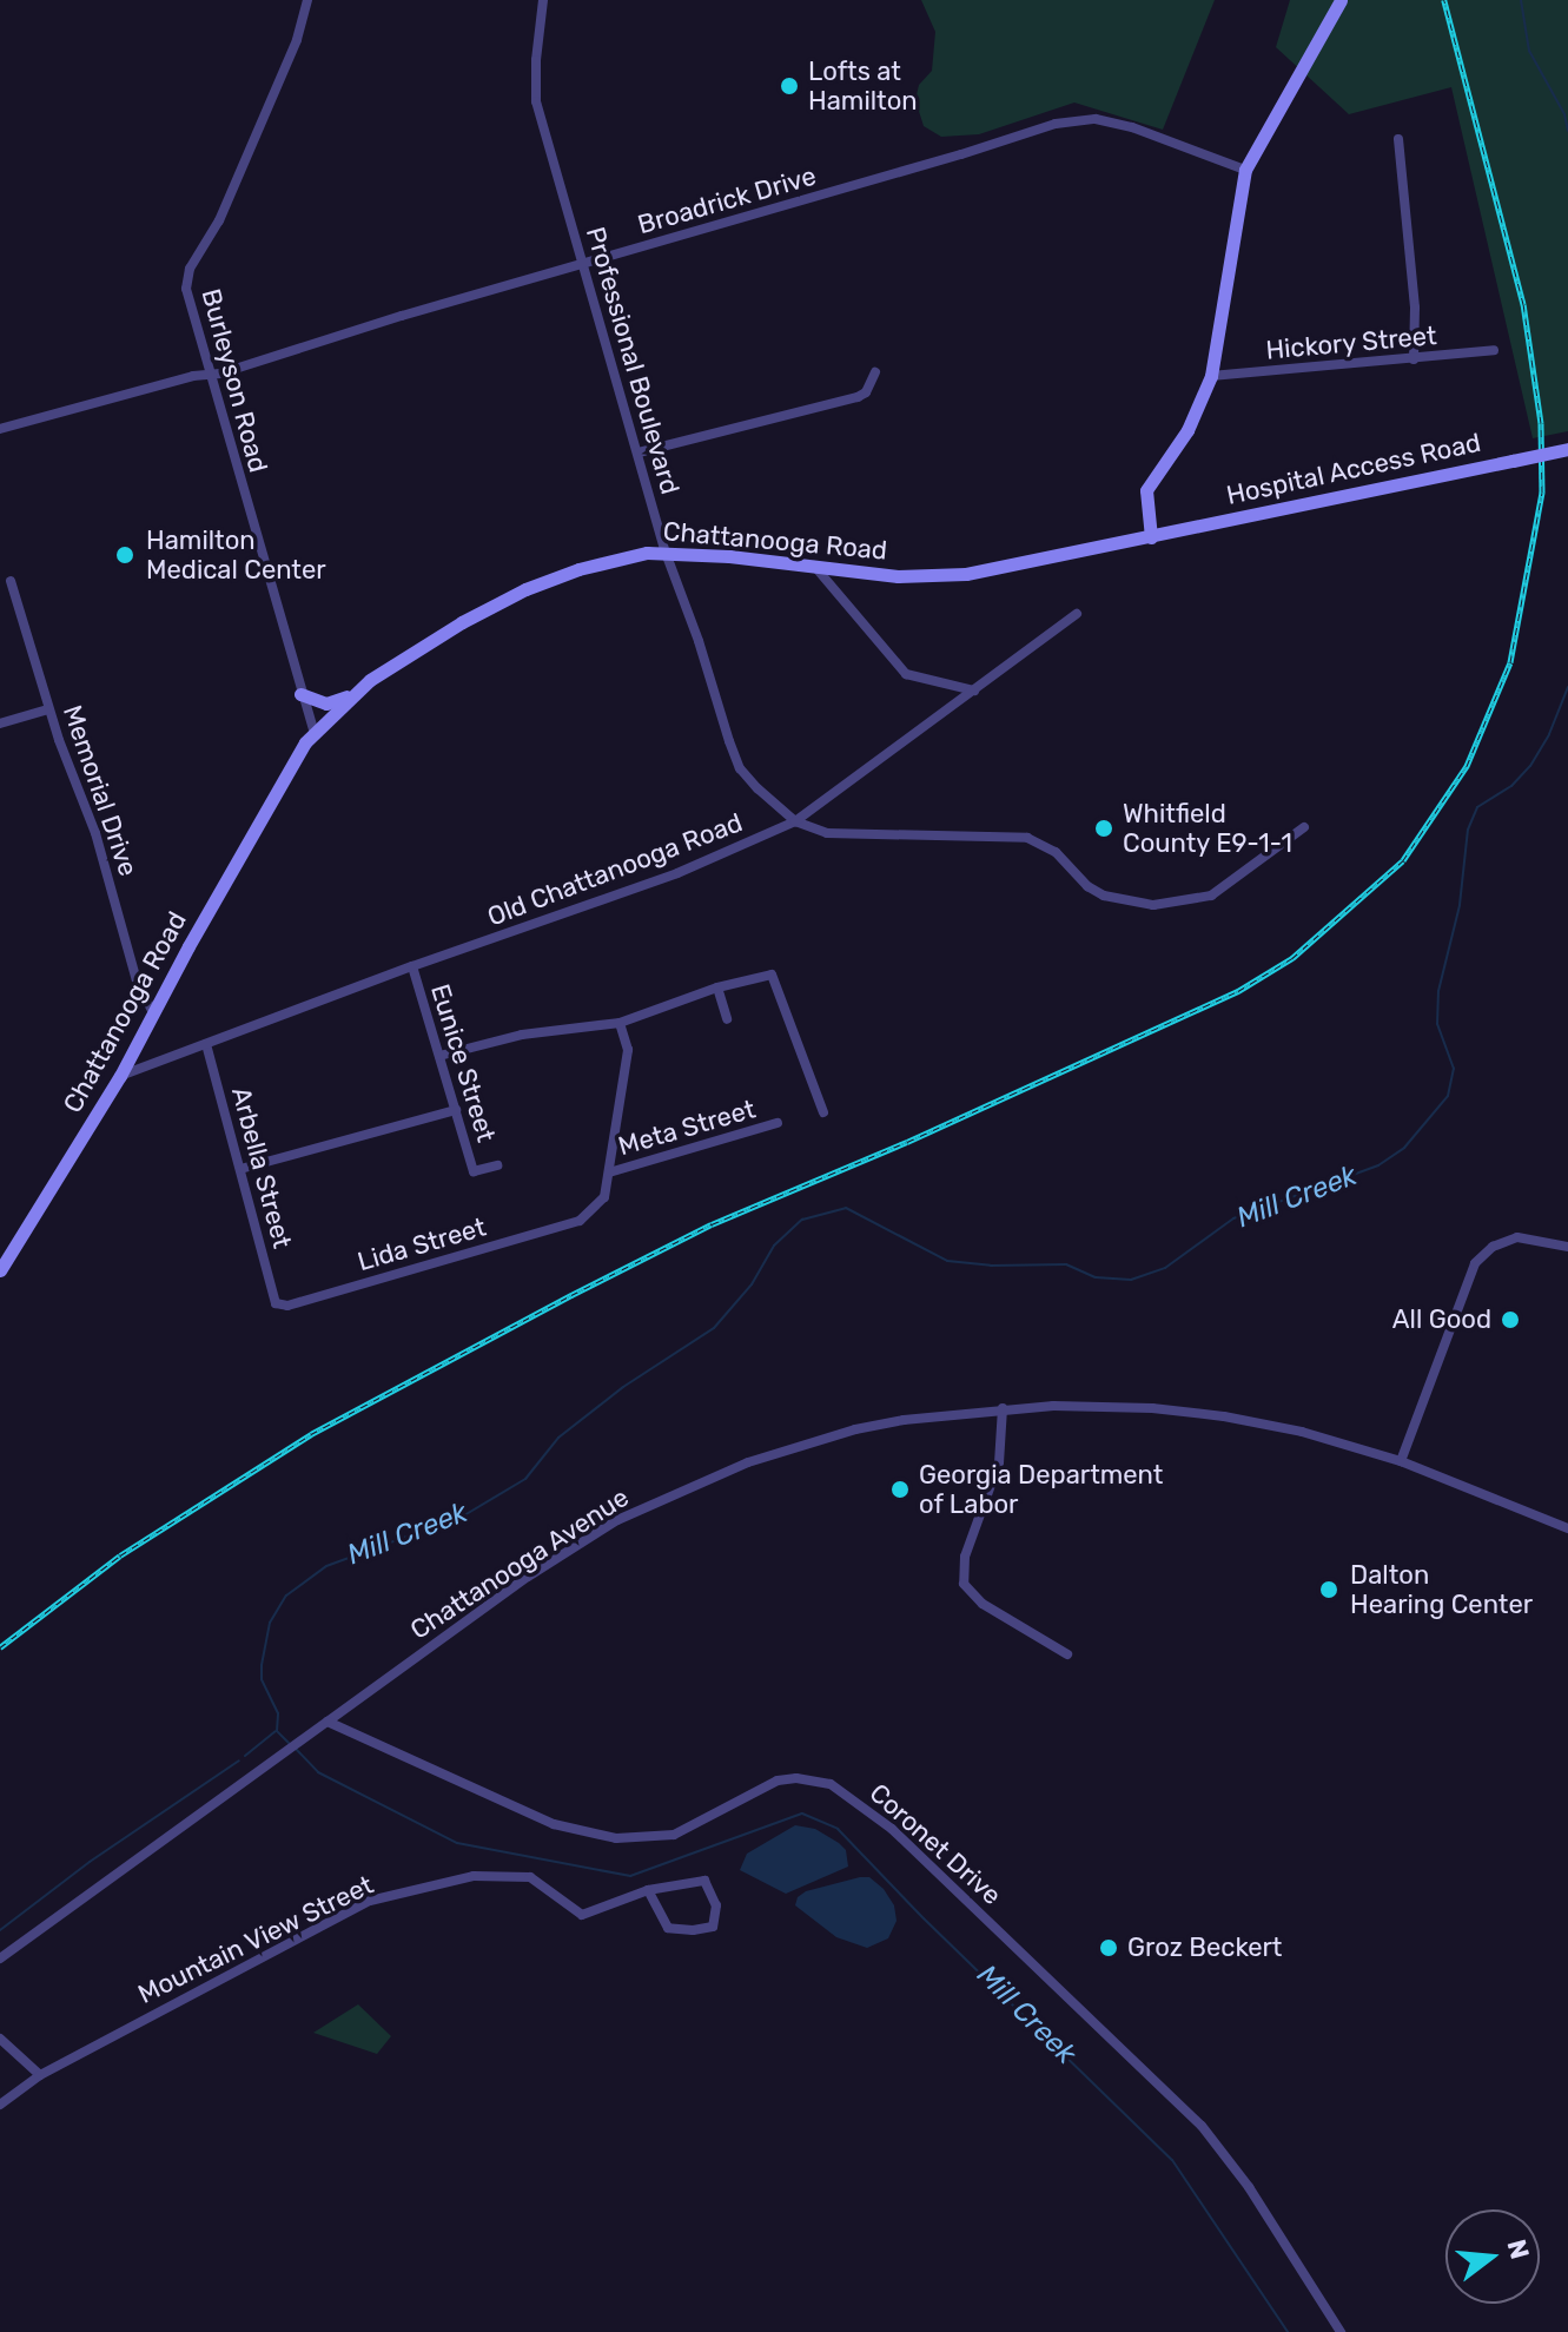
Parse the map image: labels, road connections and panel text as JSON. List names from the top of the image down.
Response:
{
  "streets": {
    "main road": ["Hospital Access Road", "Chattanooga Road"],
    "street": [
      "Broadrick Drive",
      "Hickory Street",
      "Professional Boulevard",
      "Burleyson Road",
      "Memorial Drive",
      "Old Chattanooga Road",
      "Eunice Street",
      "Meta Street",
      "Arbella Street",
      "Lida Street",
      "Chattanooga Avenue",
      "Coronet Drive",
      "Mountain View Street"
    ]
  },
  "crossings": [
    ["Broadrick Drive", "Professional Boulevard"],
    ["Broadrick Drive", "Burleyson Road"],
    ["Professional Boulevard", "Chattanooga Road"],
    ["Professional Boulevard", "Old Chattanooga Road"],
    ["Burleyson Road", "Chattanooga Road"],
    ["Hospital Access Road", "Chattanooga Road"],
    ["Chattanooga Road", "Memorial Drive"],
    ["Chattanooga Road", "Old Chattanooga Road"],
    ["Old Chattanooga Road", "Eunice Street"],
    ["Old Chattanooga Road", "Arbella Street"],
    ["Meta Street", "Lida Street"],
    ["Arbella Street", "Lida Street"],
    ["Chattanooga Avenue", "Coronet Drive"]
  ],
  "water": ["Mill Creek"],
  "places": [
    "Lofts at Hamilton",
    "Hamilton Medical Center",
    "Whitfield County E9-1-1",
    "All Good",
    "Georgia Department of Labor",
    "Dalton Hearing Center",
    "Groz Beckert"
  ],
  "north": "right"
}
